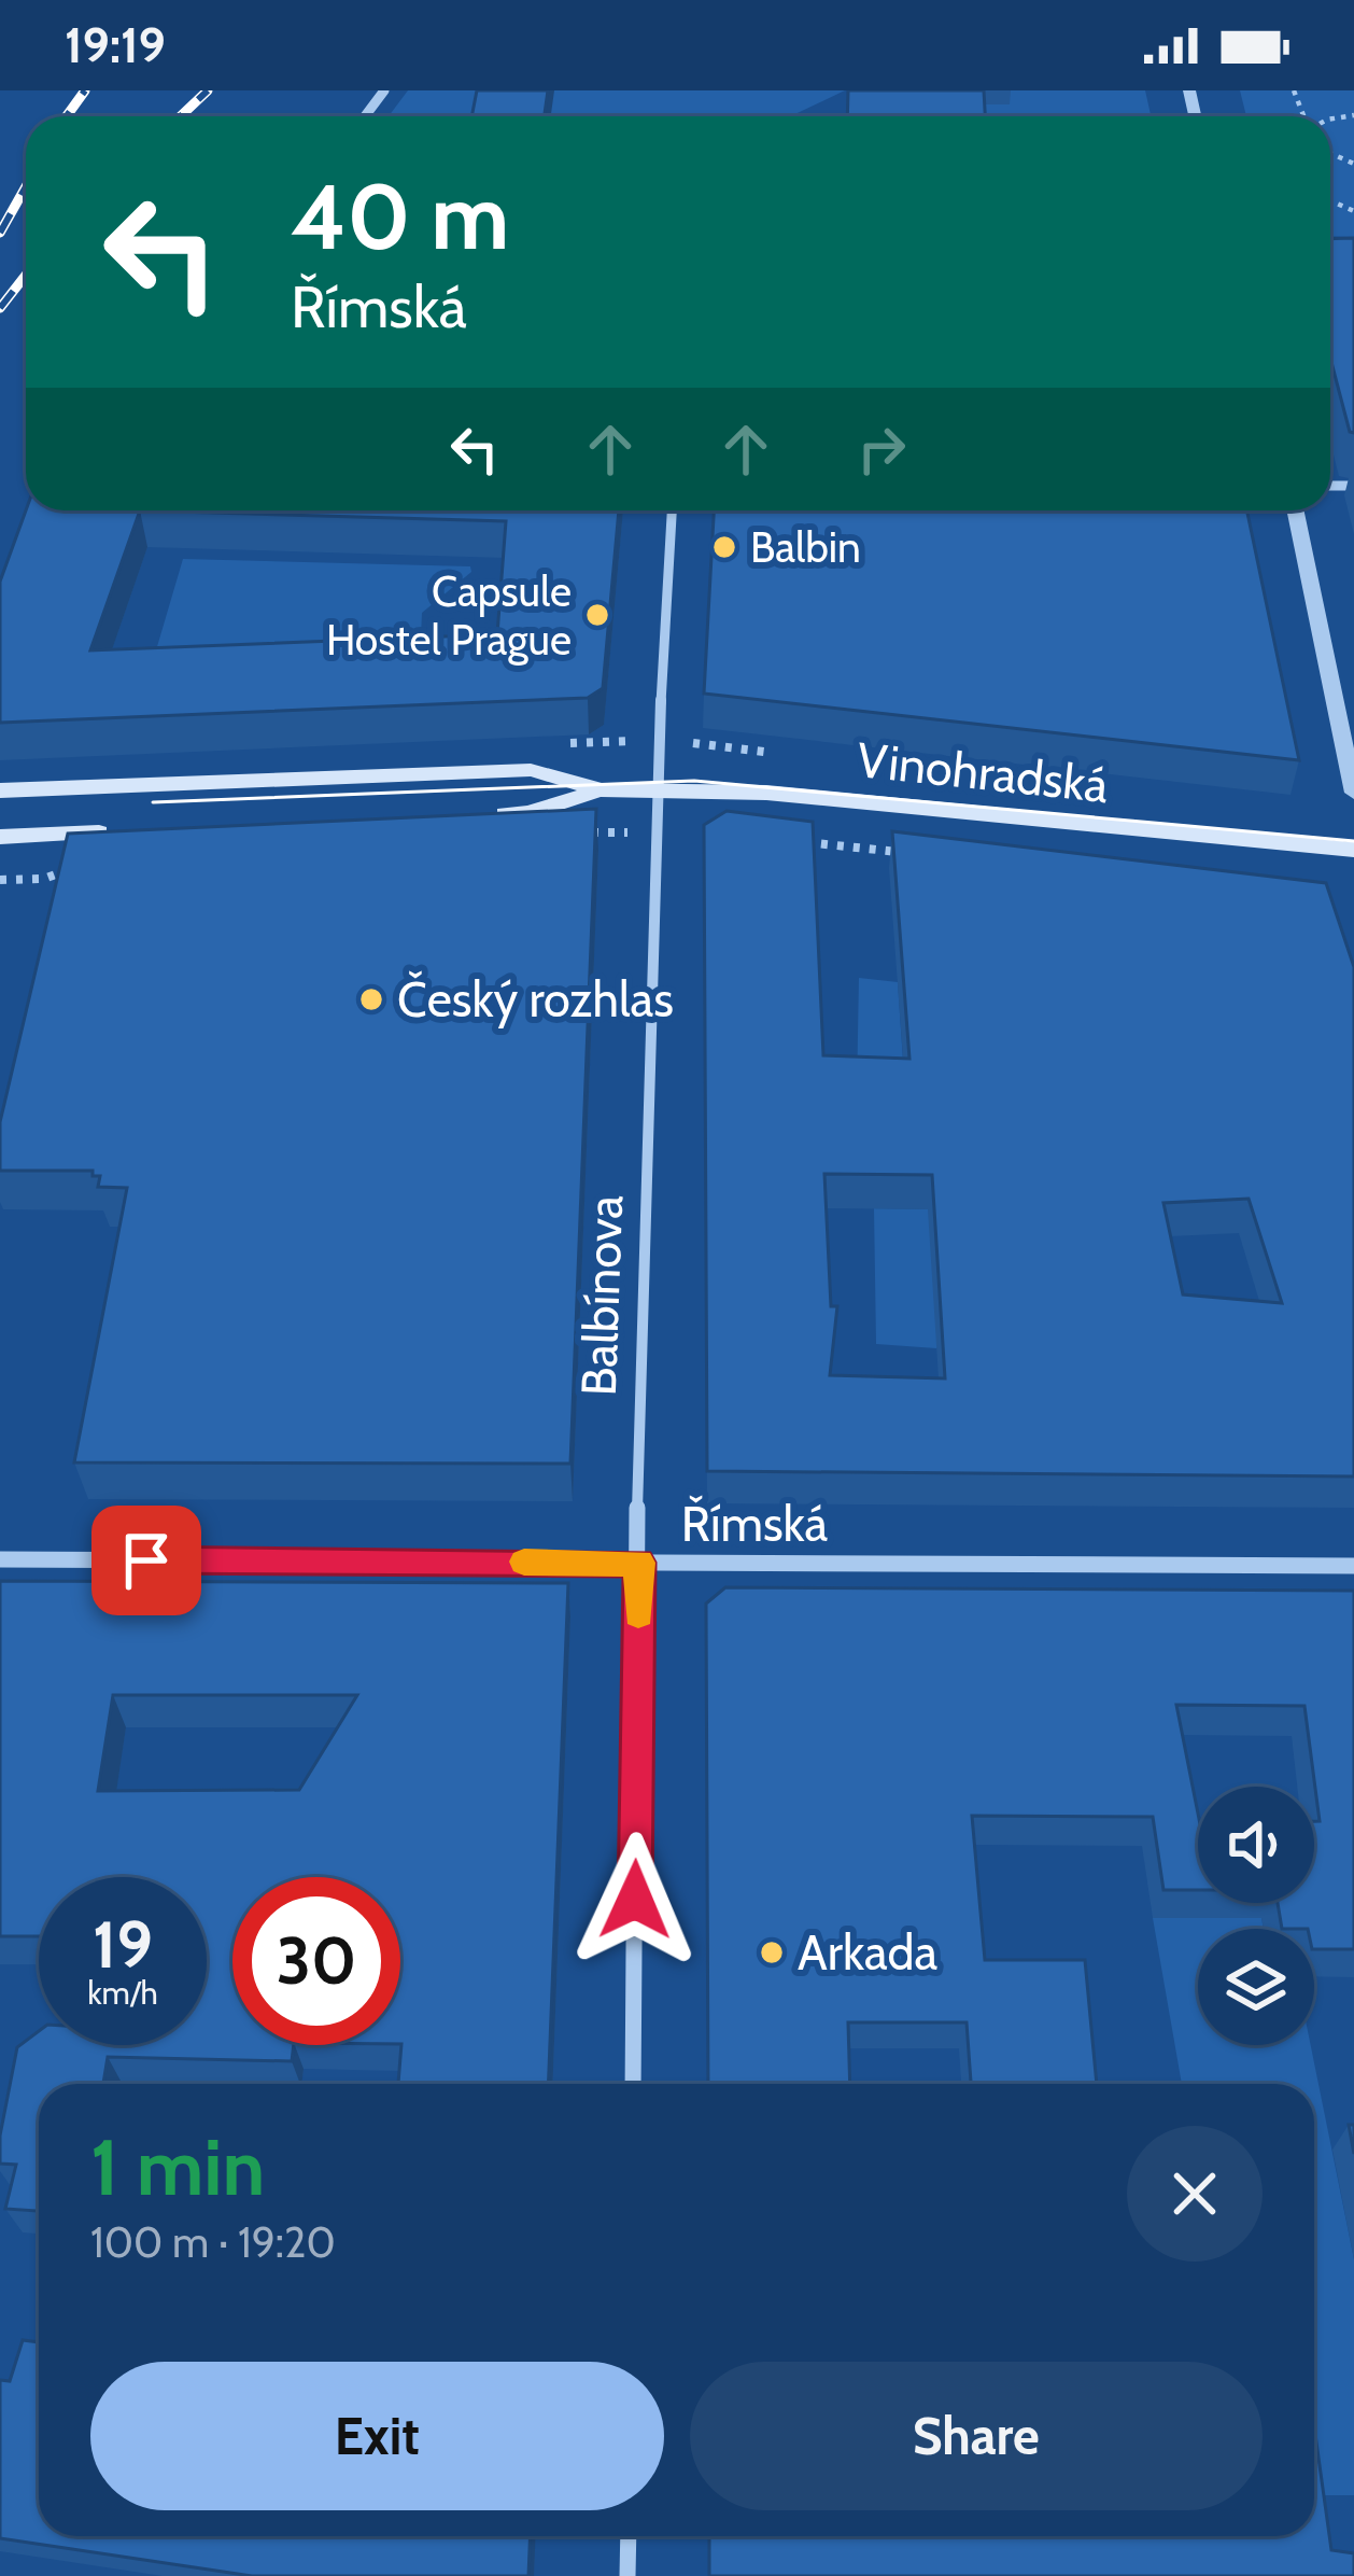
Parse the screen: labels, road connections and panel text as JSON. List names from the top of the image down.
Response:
{
  "streets": {
    "main road": ["Vinohradská"],
    "street": ["Balbínova", "Římská"]
  },
  "crossings": [
    ["Vinohradská", "Balbínova"],
    ["Balbínova", "Římská"]
  ],
  "places": [
    "Balbin",
    "Capsule Hostel Prague",
    "Český rozhlas",
    "Arkada"
  ],
  "page": {
    "status": "19:19",
    "turn": ["40 m", "Římská"],
    "speed": "19 km/h",
    "limit": "30",
    "heading": ["1 min", "100 m · 19:20"],
    "buttons": ["Exit", "Share"]
  }
}
